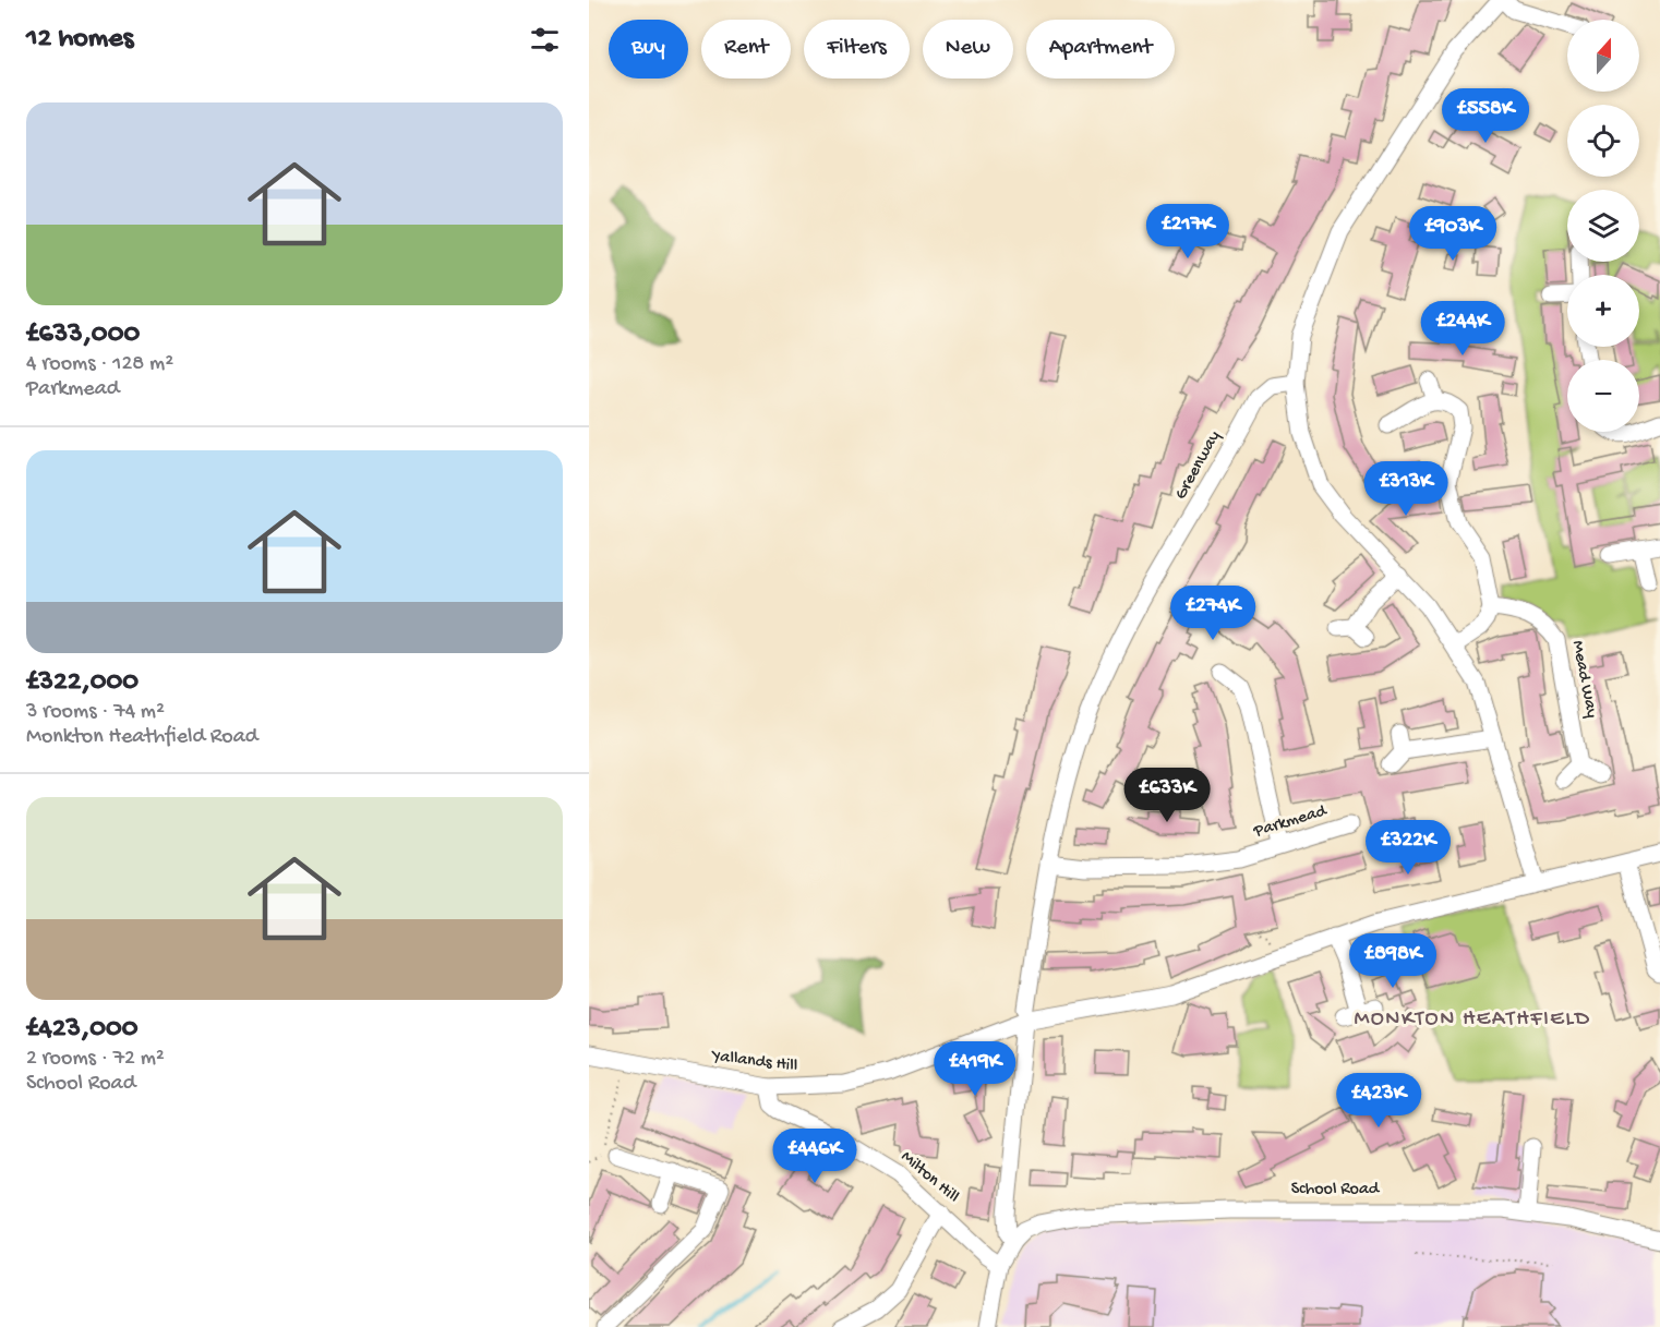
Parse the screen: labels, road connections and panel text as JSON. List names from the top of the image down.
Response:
{
  "streets": {
    "street": [
      "Greenway",
      "Mead Way",
      "Parkmead",
      "Yallands Hill",
      "Milton Hill",
      "School Road"
    ]
  },
  "crossings": [
    ["Greenway", "Parkmead"],
    ["Greenway", "Yallands Hill"],
    ["Yallands Hill", "Milton Hill"]
  ],
  "districts": ["MONKTON HEATHFIELD"],
  "north": "top",
  "page": {
    "heading": "12 homes",
    "map_buttons": ["+", "−"],
    "chip": [
      "Buy",
      "Rent",
      "Filters",
      "New",
      "Apartment"
    ],
    "list": [
      {
        "name": "£633,000",
        "note": "4 rooms · 128 m² · Parkmead"
      },
      {
        "name": "£322,000",
        "note": "3 rooms · 74 m² · Monkton Heathfield Road"
      },
      {
        "name": "£423,000",
        "note": "2 rooms · 72 m² · School Road"
      }
    ],
    "price": [
      "£558K",
      "£217K",
      "£903K",
      "£244K",
      "£313K",
      "£274K",
      "£633K",
      "£322K",
      "£898K",
      "£419K",
      "£423K",
      "£446K"
    ]
  }
}
